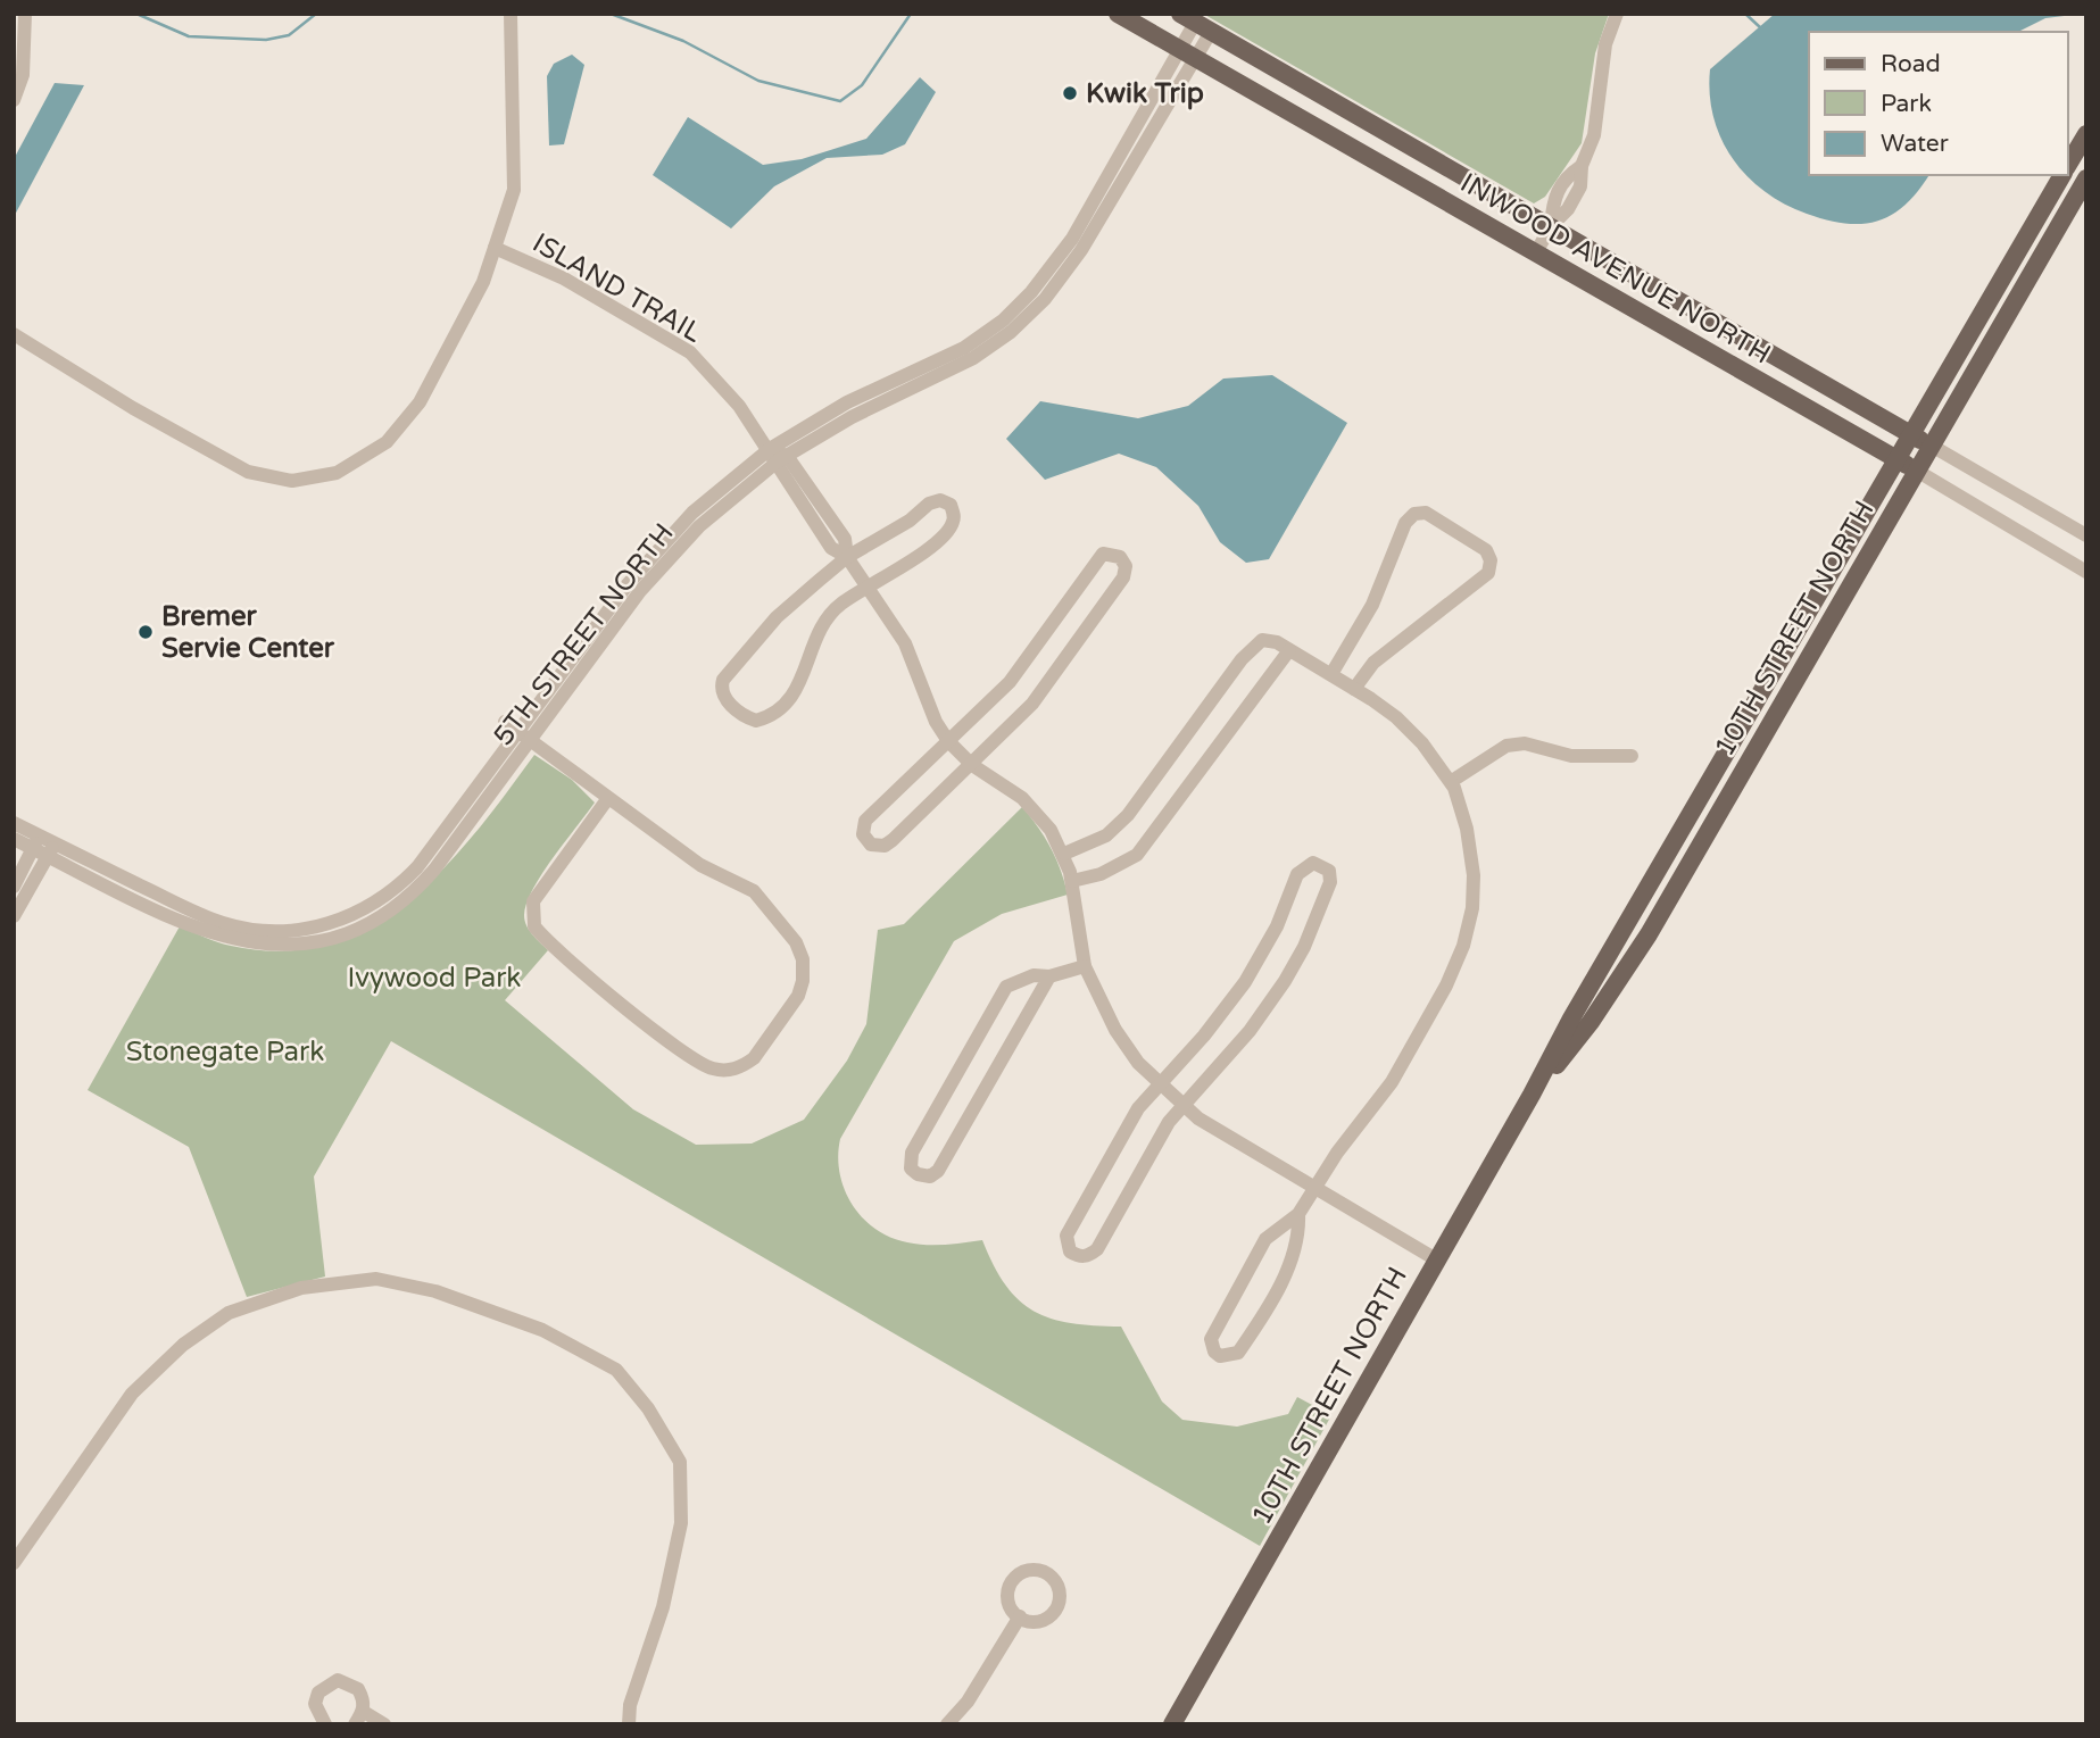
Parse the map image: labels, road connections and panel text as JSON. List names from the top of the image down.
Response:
{
  "streets": {
    "main road": ["INWOOD AVENUE NORTH", "10TH STREET NORTH"],
    "street": ["ISLAND TRAIL", "5TH STREET NORTH"]
  },
  "crossings": [
    ["INWOOD AVENUE NORTH", "10TH STREET NORTH"],
    ["INWOOD AVENUE NORTH", "5TH STREET NORTH"],
    ["ISLAND TRAIL", "10TH STREET NORTH"],
    ["ISLAND TRAIL", "5TH STREET NORTH"]
  ],
  "parks": ["Ivywood Park", "Stonegate Park"],
  "places": ["Kwik Trip", "Bremer Servie Center"],
  "legend": ["Road", "Park", "Water"]
}
